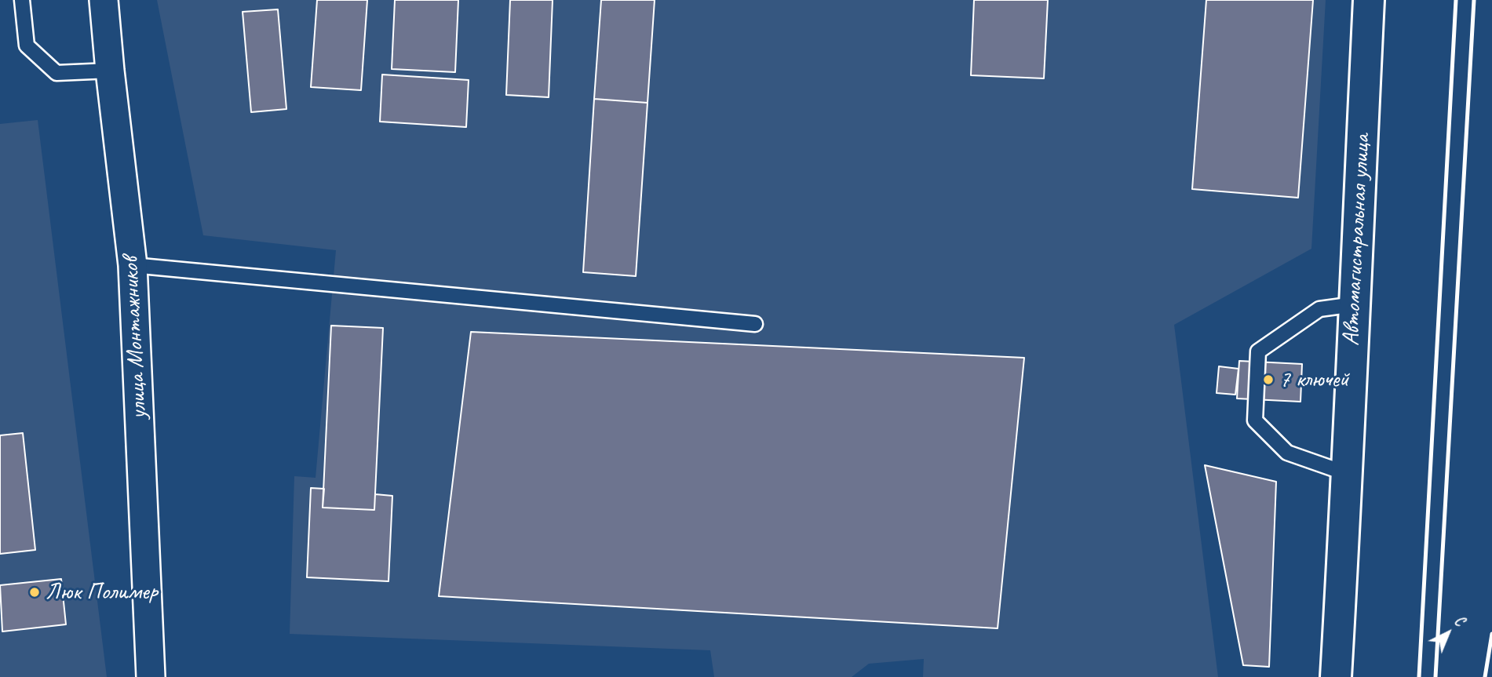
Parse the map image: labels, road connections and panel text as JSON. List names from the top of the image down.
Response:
{
  "streets": {
    "main road": ["Автомагистральная улица"],
    "street": ["улица Монтажников"]
  },
  "places": ["7 ключей", "Люк Полимер"],
  "north": "top right"
}
